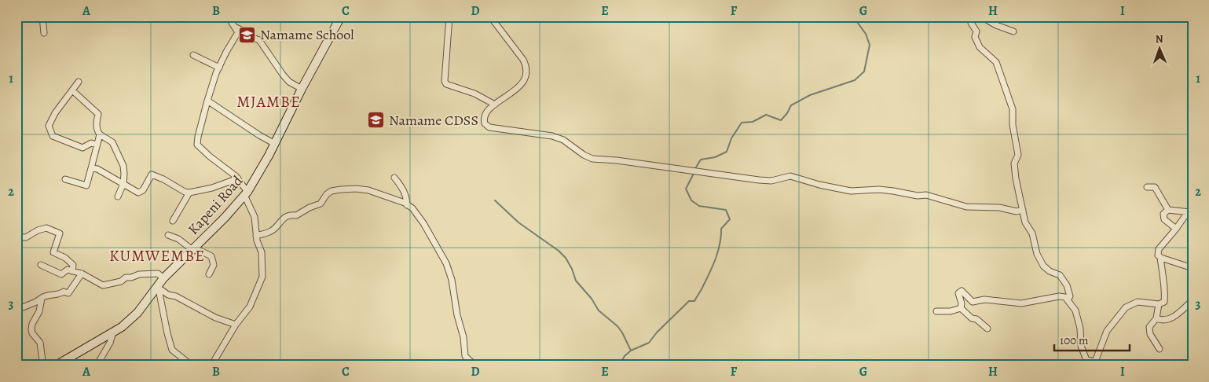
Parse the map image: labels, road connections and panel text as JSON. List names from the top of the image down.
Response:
{
  "streets": {
    "main road": ["Kapeni Road"]
  },
  "districts": ["MJAMBE", "KUMWEMBE"],
  "places": {
    "school or university": ["Namame School", "Namame CDSS"]
  },
  "scale_bar": "100 m",
  "north": "top",
  "grid": {
    "columns": [
      "A",
      "B",
      "C",
      "D",
      "E",
      "F",
      "G",
      "H",
      "I"
    ],
    "rows": ["1", "2", "3"]
  }
}
